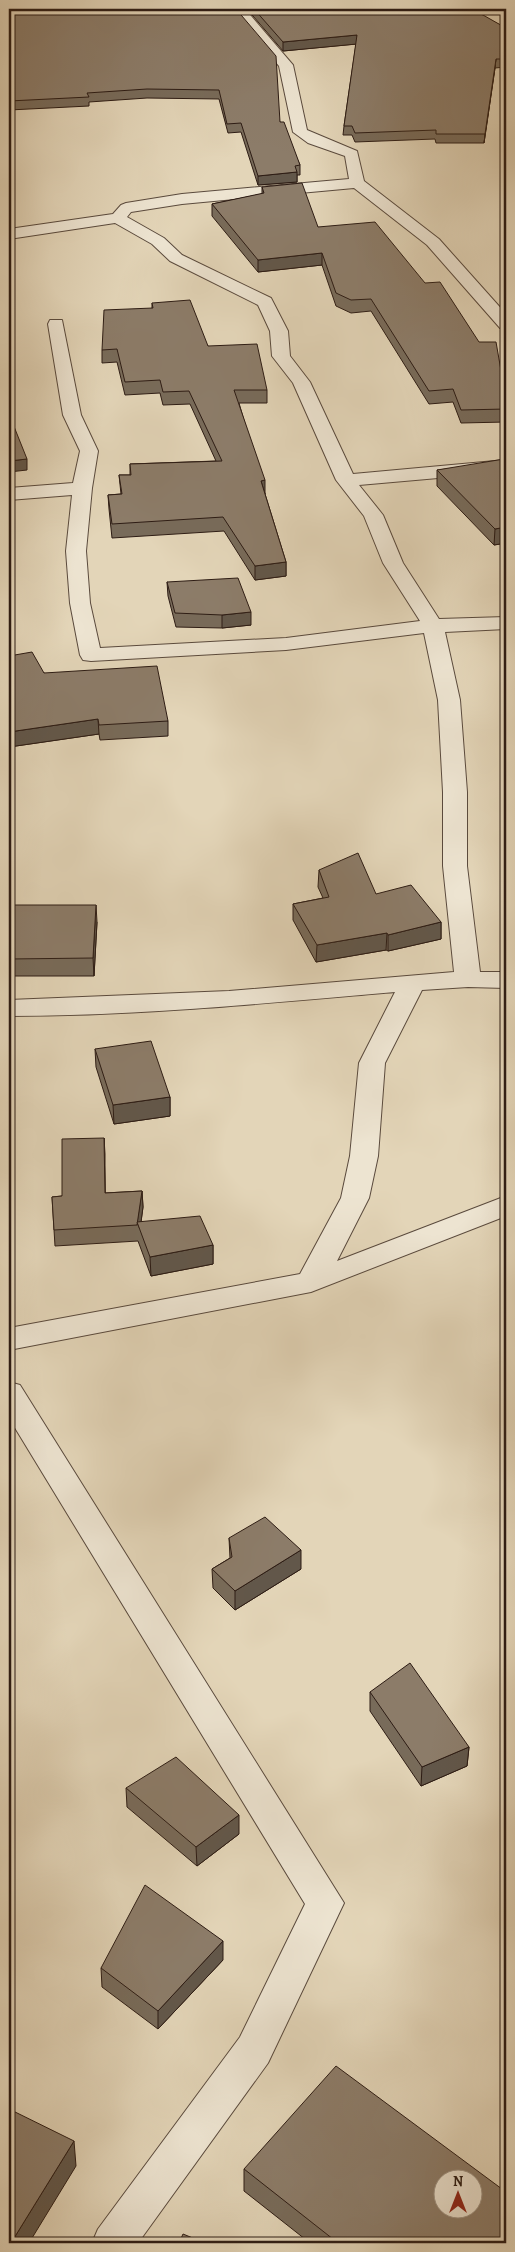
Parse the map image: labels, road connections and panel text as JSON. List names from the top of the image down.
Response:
{
  "north": "top"
}
